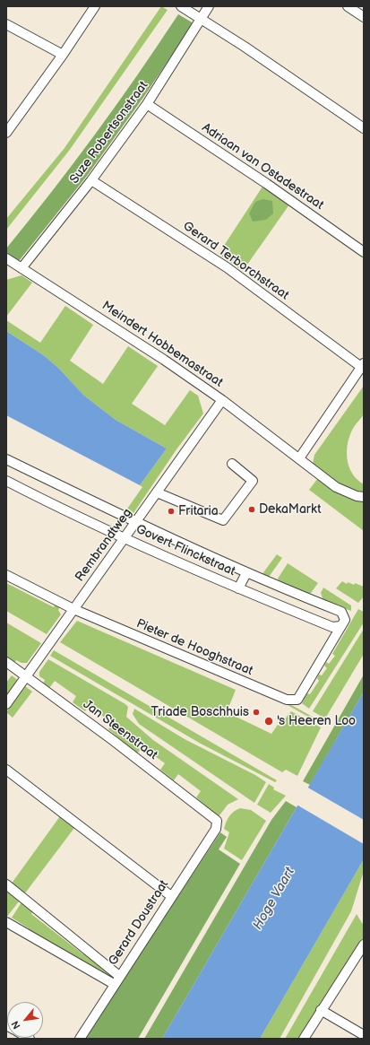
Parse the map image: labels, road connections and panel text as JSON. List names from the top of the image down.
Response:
{
  "streets": {
    "street": [
      "Suze Robertsonstraat",
      "Adriaan van Ostadestraat",
      "Gerard Terborchstraat",
      "Meindert Hobbemastraat",
      "Rembrandtweg",
      "Govert Flinckstraat",
      "Pieter de Hooghstraat",
      "Jan Steenstraat",
      "Gerard Doustraat"
    ]
  },
  "crossings": [
    ["Suze Robertsonstraat", "Adriaan van Ostadestraat"],
    ["Suze Robertsonstraat", "Gerard Terborchstraat"],
    ["Suze Robertsonstraat", "Meindert Hobbemastraat"],
    ["Meindert Hobbemastraat", "Rembrandtweg"],
    ["Rembrandtweg", "Govert Flinckstraat"],
    ["Rembrandtweg", "Pieter de Hooghstraat"],
    ["Rembrandtweg", "Jan Steenstraat"],
    ["Govert Flinckstraat", "Pieter de Hooghstraat"],
    ["Jan Steenstraat", "Gerard Doustraat"]
  ],
  "water": ["Hoge Vaart"],
  "places": [
    "DekaMarkt",
    "Fritaria",
    "Triade Boschhuis",
    "'s Heeren Loo"
  ],
  "north": "bottom left"
}
